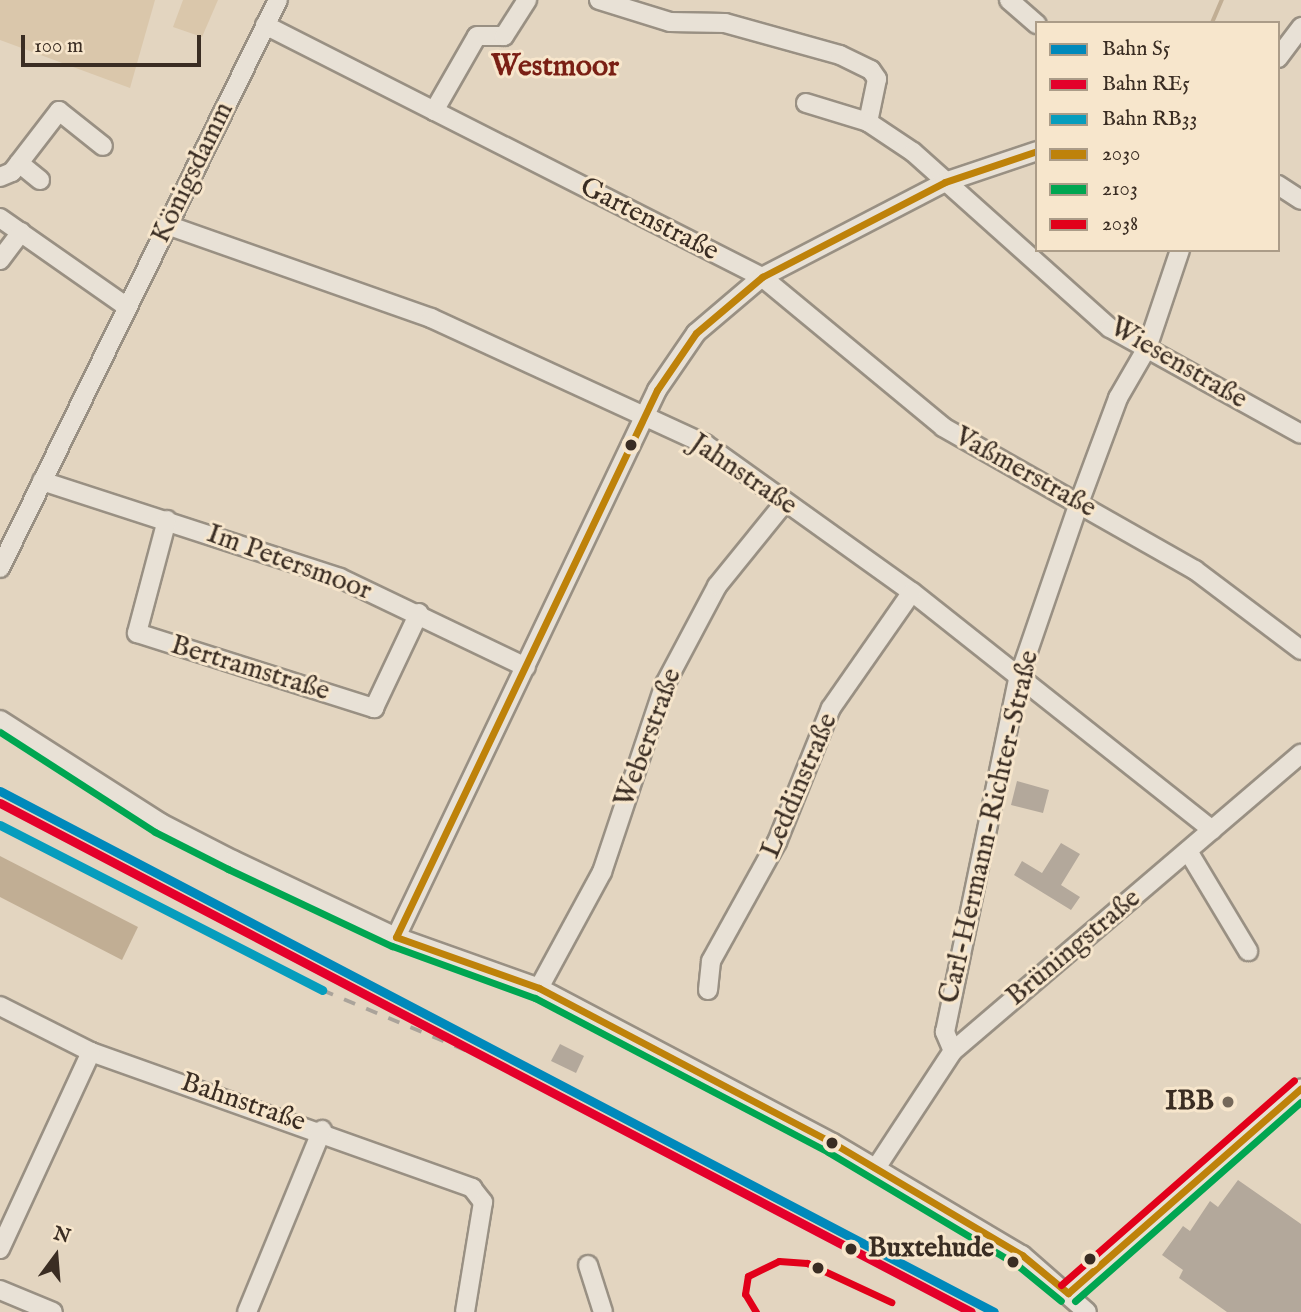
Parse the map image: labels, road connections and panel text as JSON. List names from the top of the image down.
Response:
{
  "streets": {
    "street": [
      "Königsdamm",
      "Gartenstraße",
      "Wiesenstraße",
      "Vaßmerstraße",
      "Jahnstraße",
      "Im Petersmoor",
      "Bertramstraße",
      "Weberstraße",
      "Leddinstraße",
      "Carl-Hermann-Richter-Straße",
      "Brüningstraße",
      "Bahnstraße"
    ]
  },
  "crossings": [
    ["Königsdamm", "Gartenstraße"],
    ["Königsdamm", "Jahnstraße"],
    ["Königsdamm", "Im Petersmoor"],
    ["Gartenstraße", "Vaßmerstraße"],
    ["Wiesenstraße", "Carl-Hermann-Richter-Straße"],
    ["Vaßmerstraße", "Carl-Hermann-Richter-Straße"],
    ["Jahnstraße", "Weberstraße"],
    ["Jahnstraße", "Leddinstraße"],
    ["Jahnstraße", "Carl-Hermann-Richter-Straße"],
    ["Jahnstraße", "Brüningstraße"],
    ["Im Petersmoor", "Bertramstraße"],
    ["Carl-Hermann-Richter-Straße", "Brüningstraße"]
  ],
  "districts": ["Westmoor"],
  "places": ["IBB", "Buxtehude"],
  "lines": [
    "transit line 2030",
    "transit line 2103",
    "rail line S5",
    "rail line RE5",
    "rail line RB33",
    "transit line 2038"
  ],
  "legend": [
    "Bahn S5",
    "Bahn RE5",
    "Bahn RB33",
    "2030",
    "2103",
    "2038"
  ],
  "scale_bar": "100 m",
  "north": "top"
}
